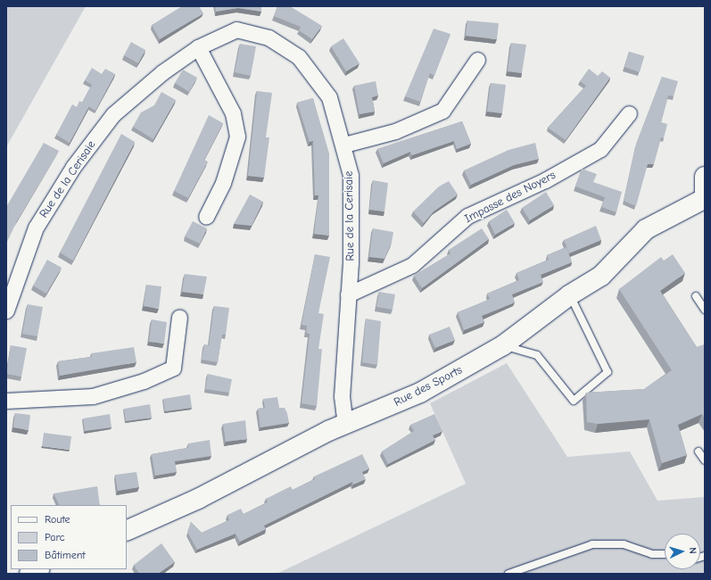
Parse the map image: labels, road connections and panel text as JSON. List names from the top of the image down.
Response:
{
  "streets": {
    "street": ["Rue de la Cerisaie", "Impasse des Noyers", "Rue des Sports"]
  },
  "crossings": [
    ["Rue de la Cerisaie", "Impasse des Noyers"],
    ["Rue de la Cerisaie", "Rue des Sports"]
  ],
  "legend": ["Route", "Parc", "Bâtiment"],
  "north": "right"
}
